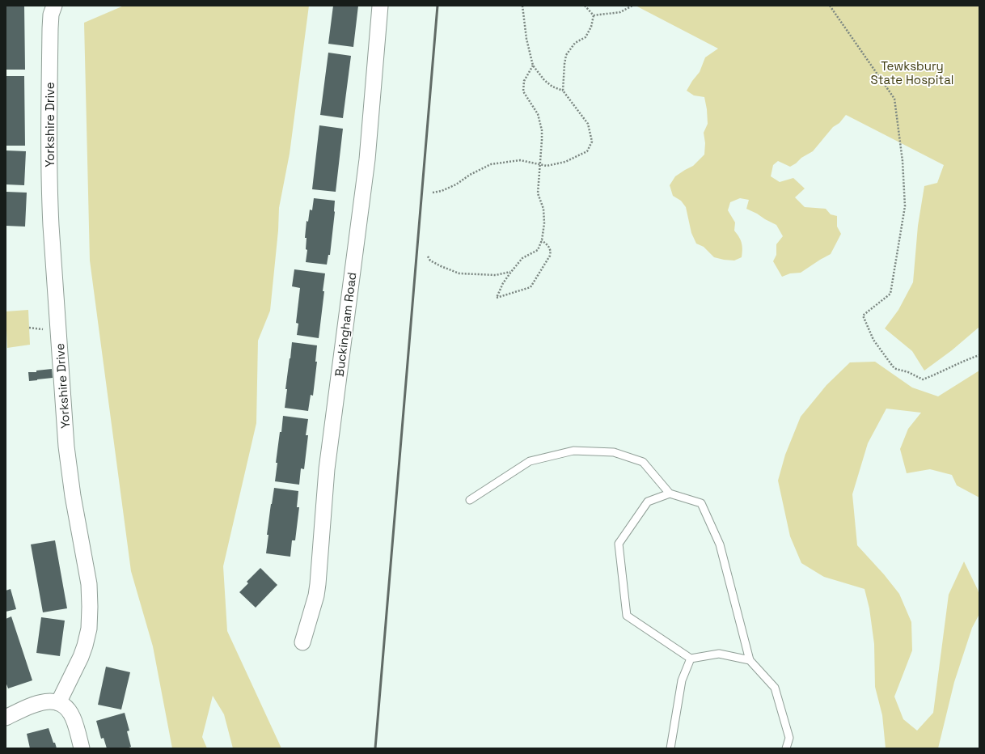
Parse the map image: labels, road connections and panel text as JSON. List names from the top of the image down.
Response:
{
  "streets": {
    "street": ["Yorkshire Drive", "Buckingham Road"]
  },
  "parks": ["Tewksbury State Hospital"]
}
